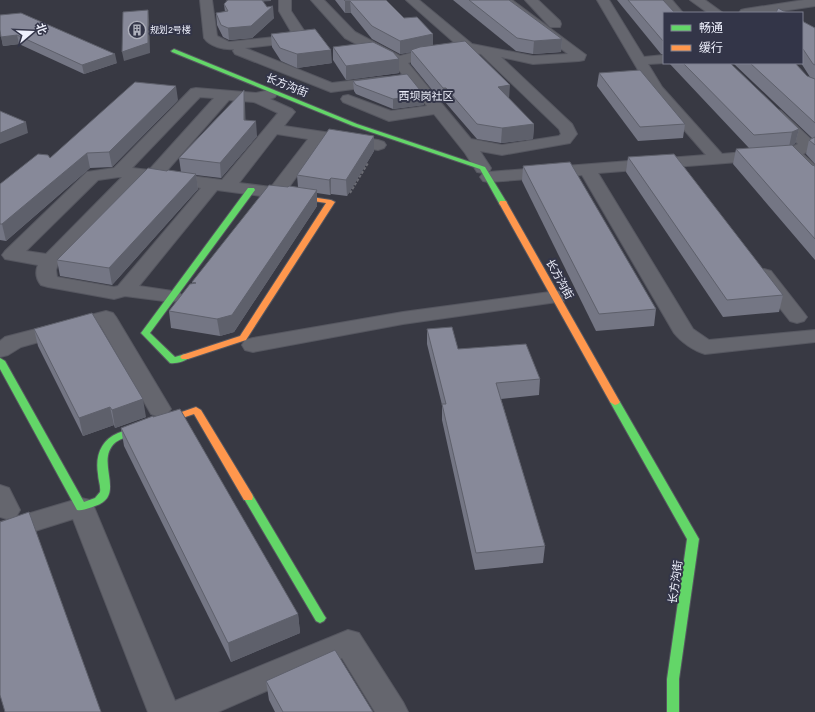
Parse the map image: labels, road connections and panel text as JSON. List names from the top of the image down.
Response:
{
  "streets": {
    "street": ["长方沟街"]
  },
  "districts": ["西坝岗社区"],
  "places": {
    "building": ["规划2号楼"]
  },
  "legend": ["畅通", "缓行"],
  "north": "right"
}
